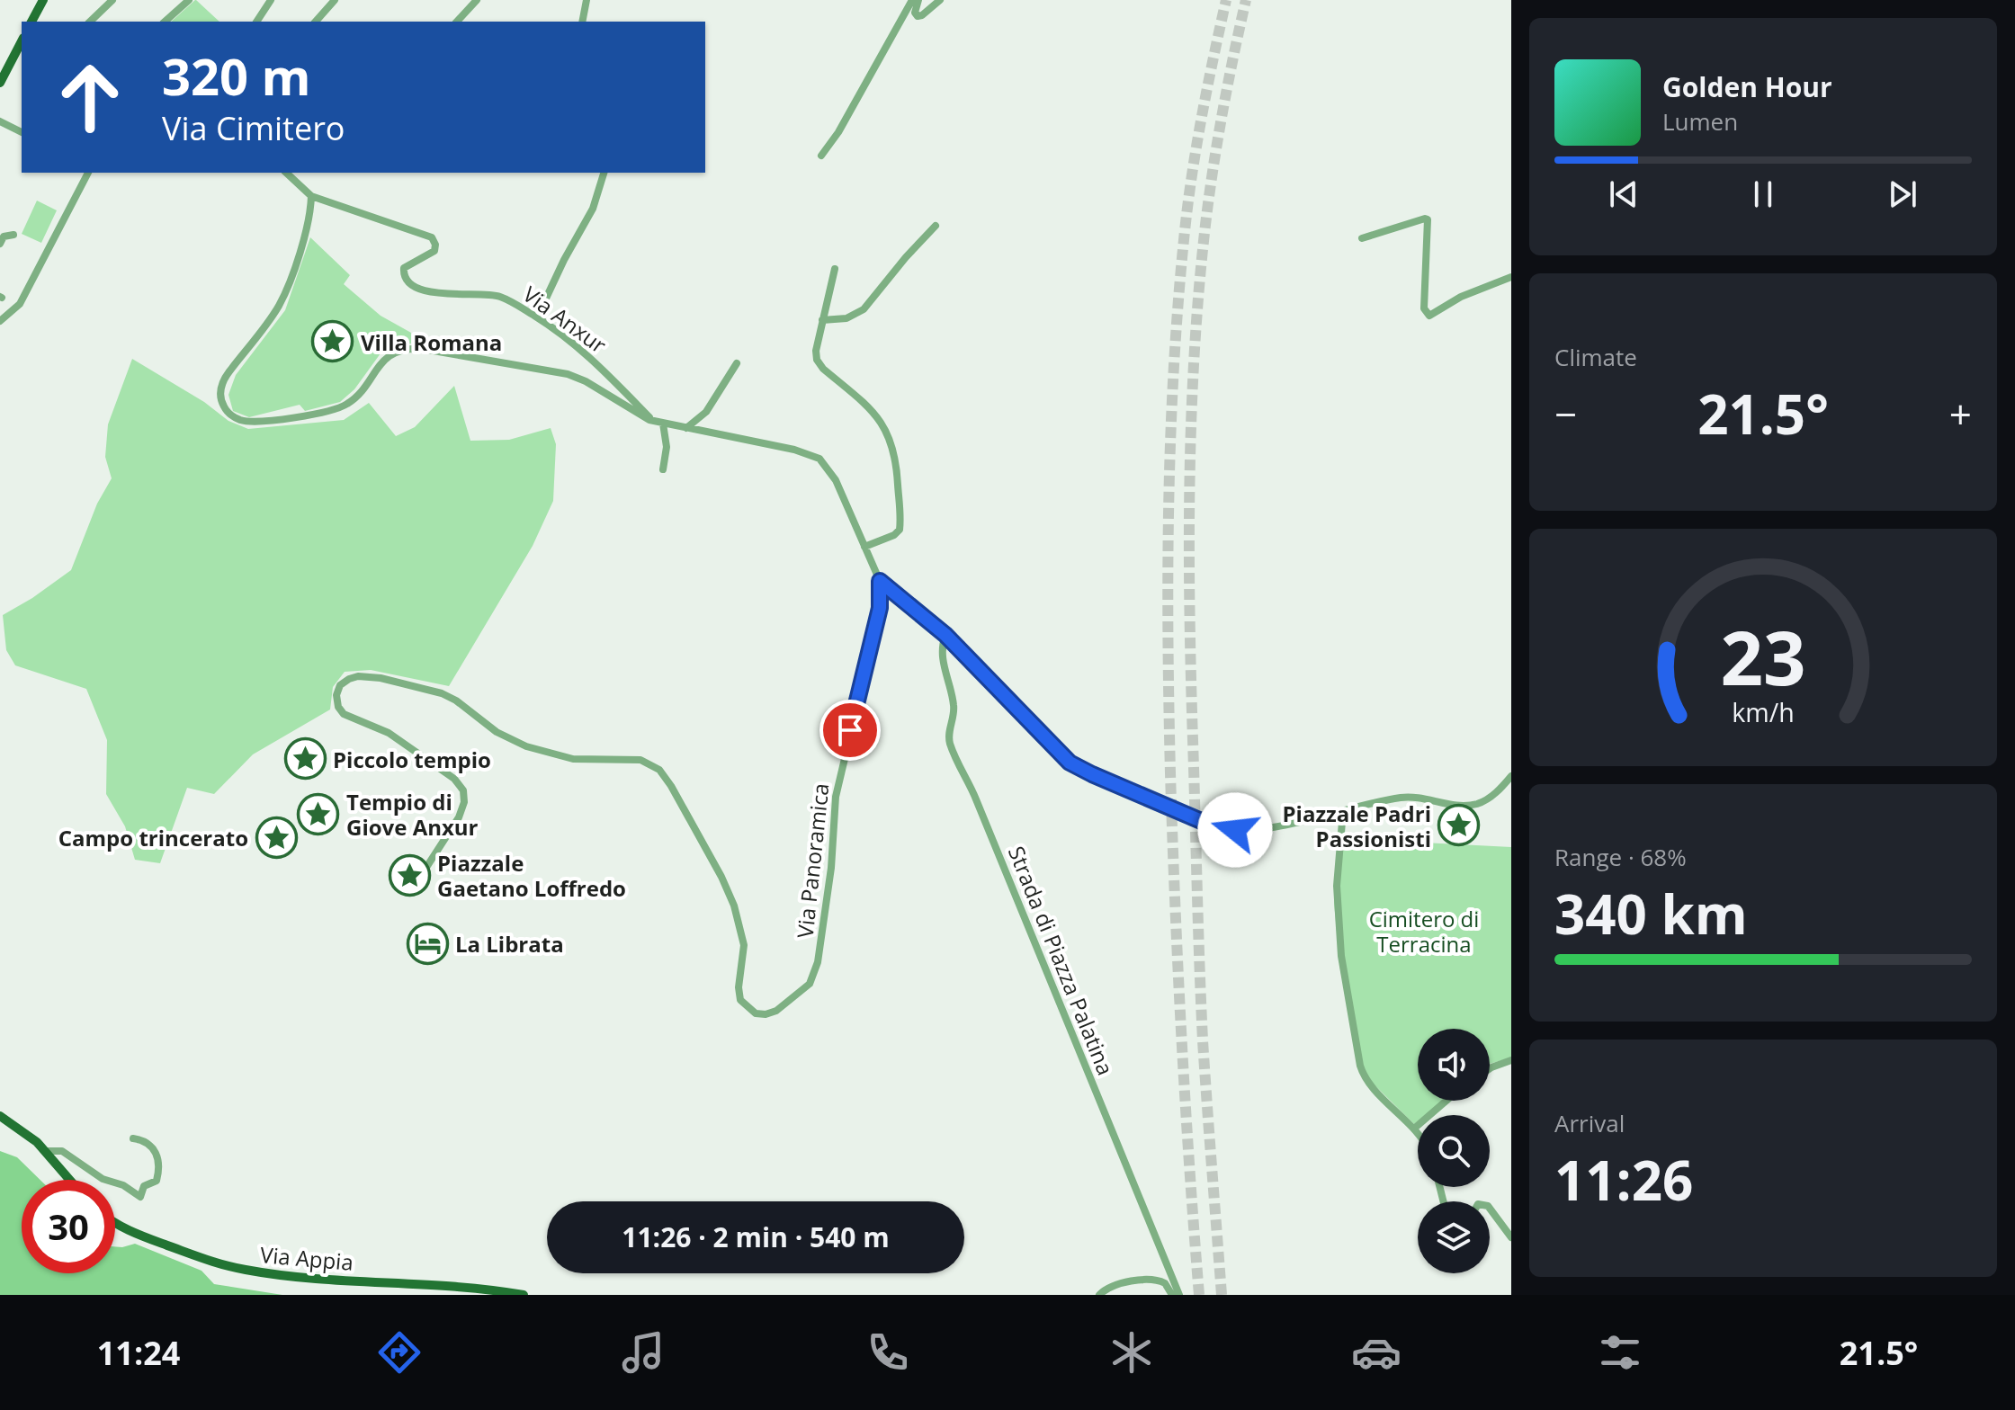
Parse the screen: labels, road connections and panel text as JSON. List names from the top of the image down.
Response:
{
  "streets": {
    "main road": ["Via Appia"],
    "street": ["Via Anxur", "Via Panoramica", "Strada di Piazza Palatina"]
  },
  "crossings": [
    ["Via Anxur", "Via Panoramica"]
  ],
  "parks": ["Cimitero di Terracina"],
  "places": {
    "place": [
      "Villa Romana",
      "Piccolo tempio",
      "Tempio di Giove Anxur",
      "Piazzale Padri Passionisti",
      "Campo trincerato",
      "Piazzale Gaetano Loffredo"
    ],
    "hotel": ["La Librata"]
  },
  "page": {
    "turn": ["320 m", "Via Cimitero"],
    "song": ["Golden Hour", "Lumen"],
    "tile": [
      "Climate",
      ["Range · 68%", "340 km"],
      ["Arrival", "11:26"]
    ],
    "heat": ["−", "21.5°", "+"],
    "limit": "30",
    "trip": "11:26 · 2 min · 540 m",
    "tabs": ["11:24", "21.5°"],
    "gauge": ["23", "km/h"]
  }
}
